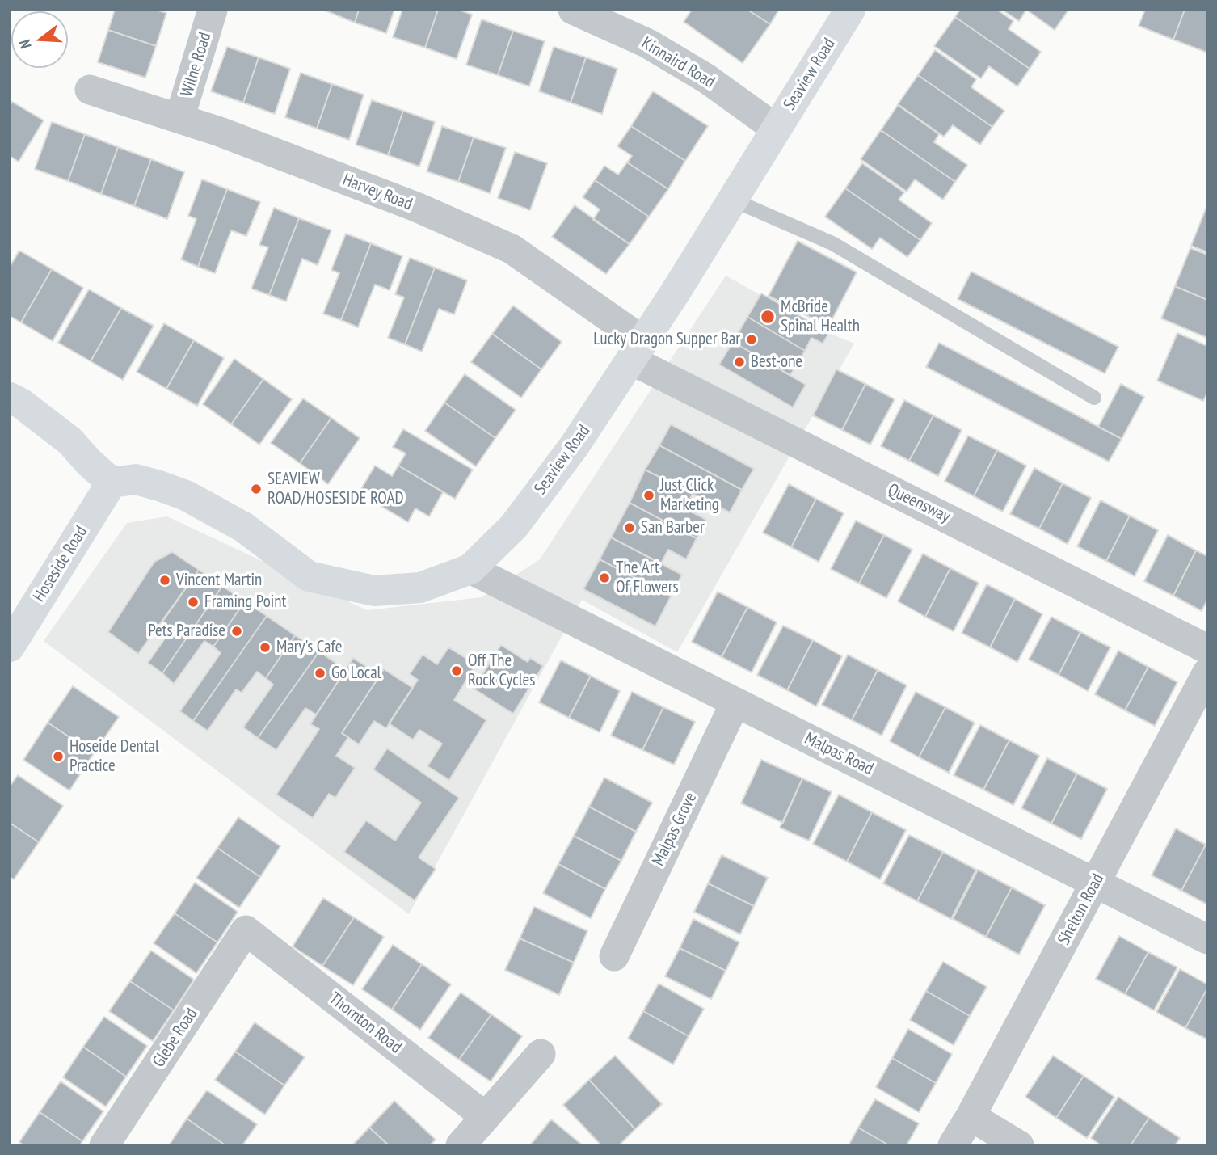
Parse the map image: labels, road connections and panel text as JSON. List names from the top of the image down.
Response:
{
  "streets": {
    "street": [
      "Kinnaird Road",
      "Wilne Road",
      "Seaview Road",
      "Harvey Road",
      "Queensway",
      "Hoseside Road",
      "Malpas Road",
      "Malpas Grove",
      "Shelton Road",
      "Thornton Road",
      "Glebe Road"
    ]
  },
  "crossings": [
    ["Kinnaird Road", "Seaview Road"],
    ["Wilne Road", "Harvey Road"],
    ["Seaview Road", "Harvey Road"],
    ["Seaview Road", "Queensway"],
    ["Seaview Road", "Hoseside Road"],
    ["Seaview Road", "Malpas Road"],
    ["Harvey Road", "Queensway"],
    ["Malpas Road", "Malpas Grove"],
    ["Malpas Road", "Shelton Road"],
    ["Thornton Road", "Glebe Road"]
  ],
  "places": [
    "McBride Spinal Health",
    "Lucky Dragon Supper Bar",
    "Best-one",
    "SEAVIEW ROAD/HOSESIDE ROAD",
    "Just Click Marketing",
    "San Barber",
    "The Art Of Flowers",
    "Vincent Martin",
    "Framing Point",
    "Pets Paradise",
    "Mary's Cafe",
    "Off The Rock Cycles",
    "Go Local",
    "Hoseide Dental Practice"
  ],
  "north": "left"
}
